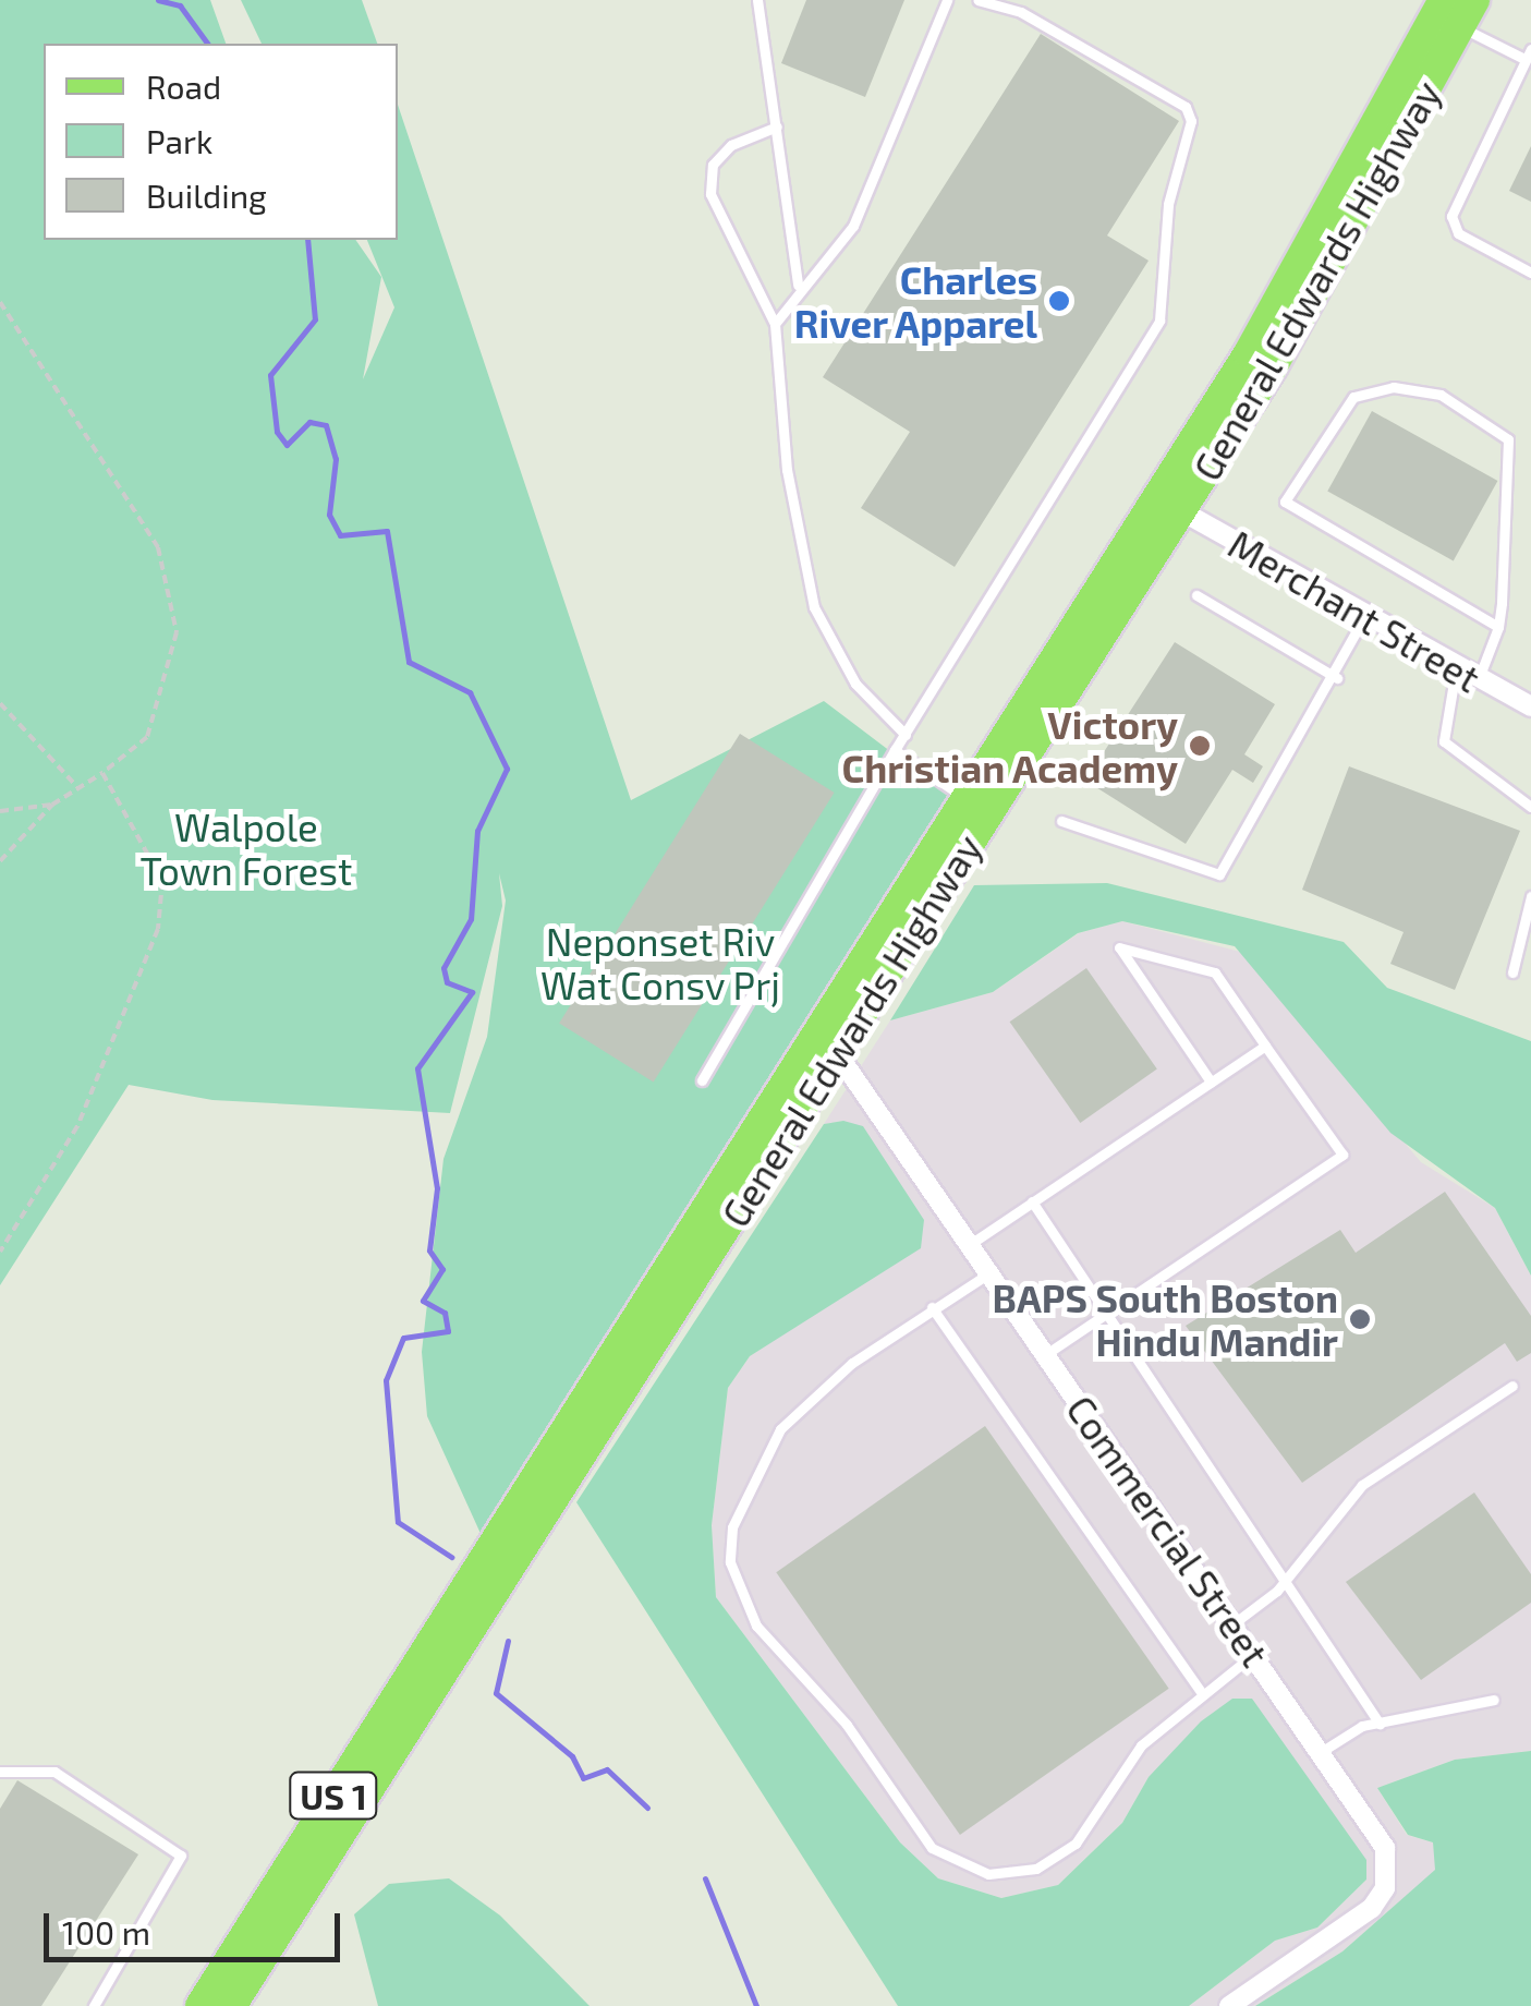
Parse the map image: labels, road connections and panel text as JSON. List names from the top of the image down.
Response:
{
  "streets": {
    "main road": ["General Edwards Highway", "US 1"],
    "street": ["Merchant Street", "Commercial Street"]
  },
  "crossings": [
    ["General Edwards Highway", "Merchant Street"],
    ["General Edwards Highway", "Commercial Street"],
    ["General Edwards Highway", "US 1"]
  ],
  "parks": ["Walpole Town Forest", "Neponset Riv Wat Consv Prj"],
  "places": ["Charles River Apparel", "Victory Christian Academy", "BAPS South Boston Hindu Mandir"],
  "legend": ["Road", "Park", "Building"],
  "scale_bar": "100 m"
}
